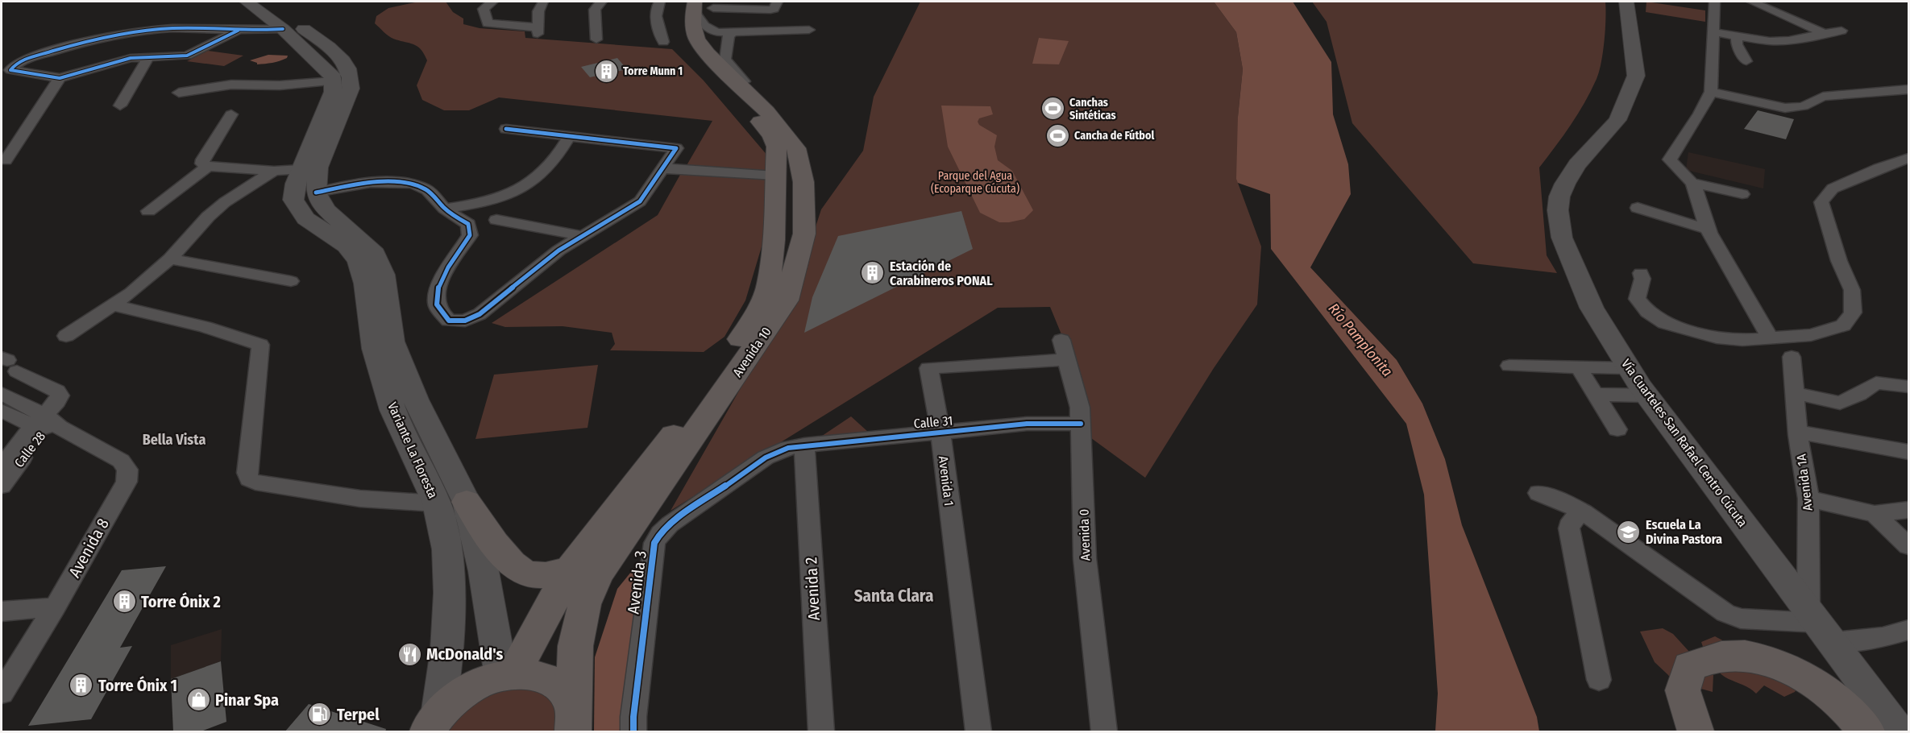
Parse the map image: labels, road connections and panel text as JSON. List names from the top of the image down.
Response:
{
  "streets": {
    "main road": ["Avenida 10", "Vía Cuarteles San Rafael Centro Cúcuta", "Variante La Floresta"],
    "street": [
      "Calle 31",
      "Calle 28",
      "Avenida 1",
      "Avenida 1A",
      "Avenida 0",
      "Avenida 8",
      "Avenida 3",
      "Avenida 2"
    ]
  },
  "crossings": [
    ["Avenida 10", "Variante La Floresta"],
    ["Calle 31", "Avenida 1"],
    ["Calle 31", "Avenida 0"],
    ["Calle 31", "Avenida 3"],
    ["Calle 31", "Avenida 2"],
    ["Vía Cuarteles San Rafael Centro Cúcuta", "Avenida 1A"],
    ["Calle 28", "Avenida 8"],
    ["Avenida 1", "Avenida 0"],
    ["Avenida 3", "Avenida 2"]
  ],
  "districts": ["Bella Vista", "Santa Clara"],
  "water": ["Río Pamplonita"],
  "parks": ["Parque del Agua (Ecoparque Cúcuta)"],
  "places": {
    "building": [
      "Torre Munn 1",
      "Estación de Carabineros PONAL",
      "Torre Ónix 2",
      "Torre Ónix 1"
    ],
    "sports": ["Canchas Sintéticas", "Cancha de Fútbol"],
    "school or university": ["Escuela La Divina Pastora"],
    "restaurant": ["McDonald's"],
    "shop": ["Pinar Spa"],
    "fuel station": ["Terpel"]
  }
}
